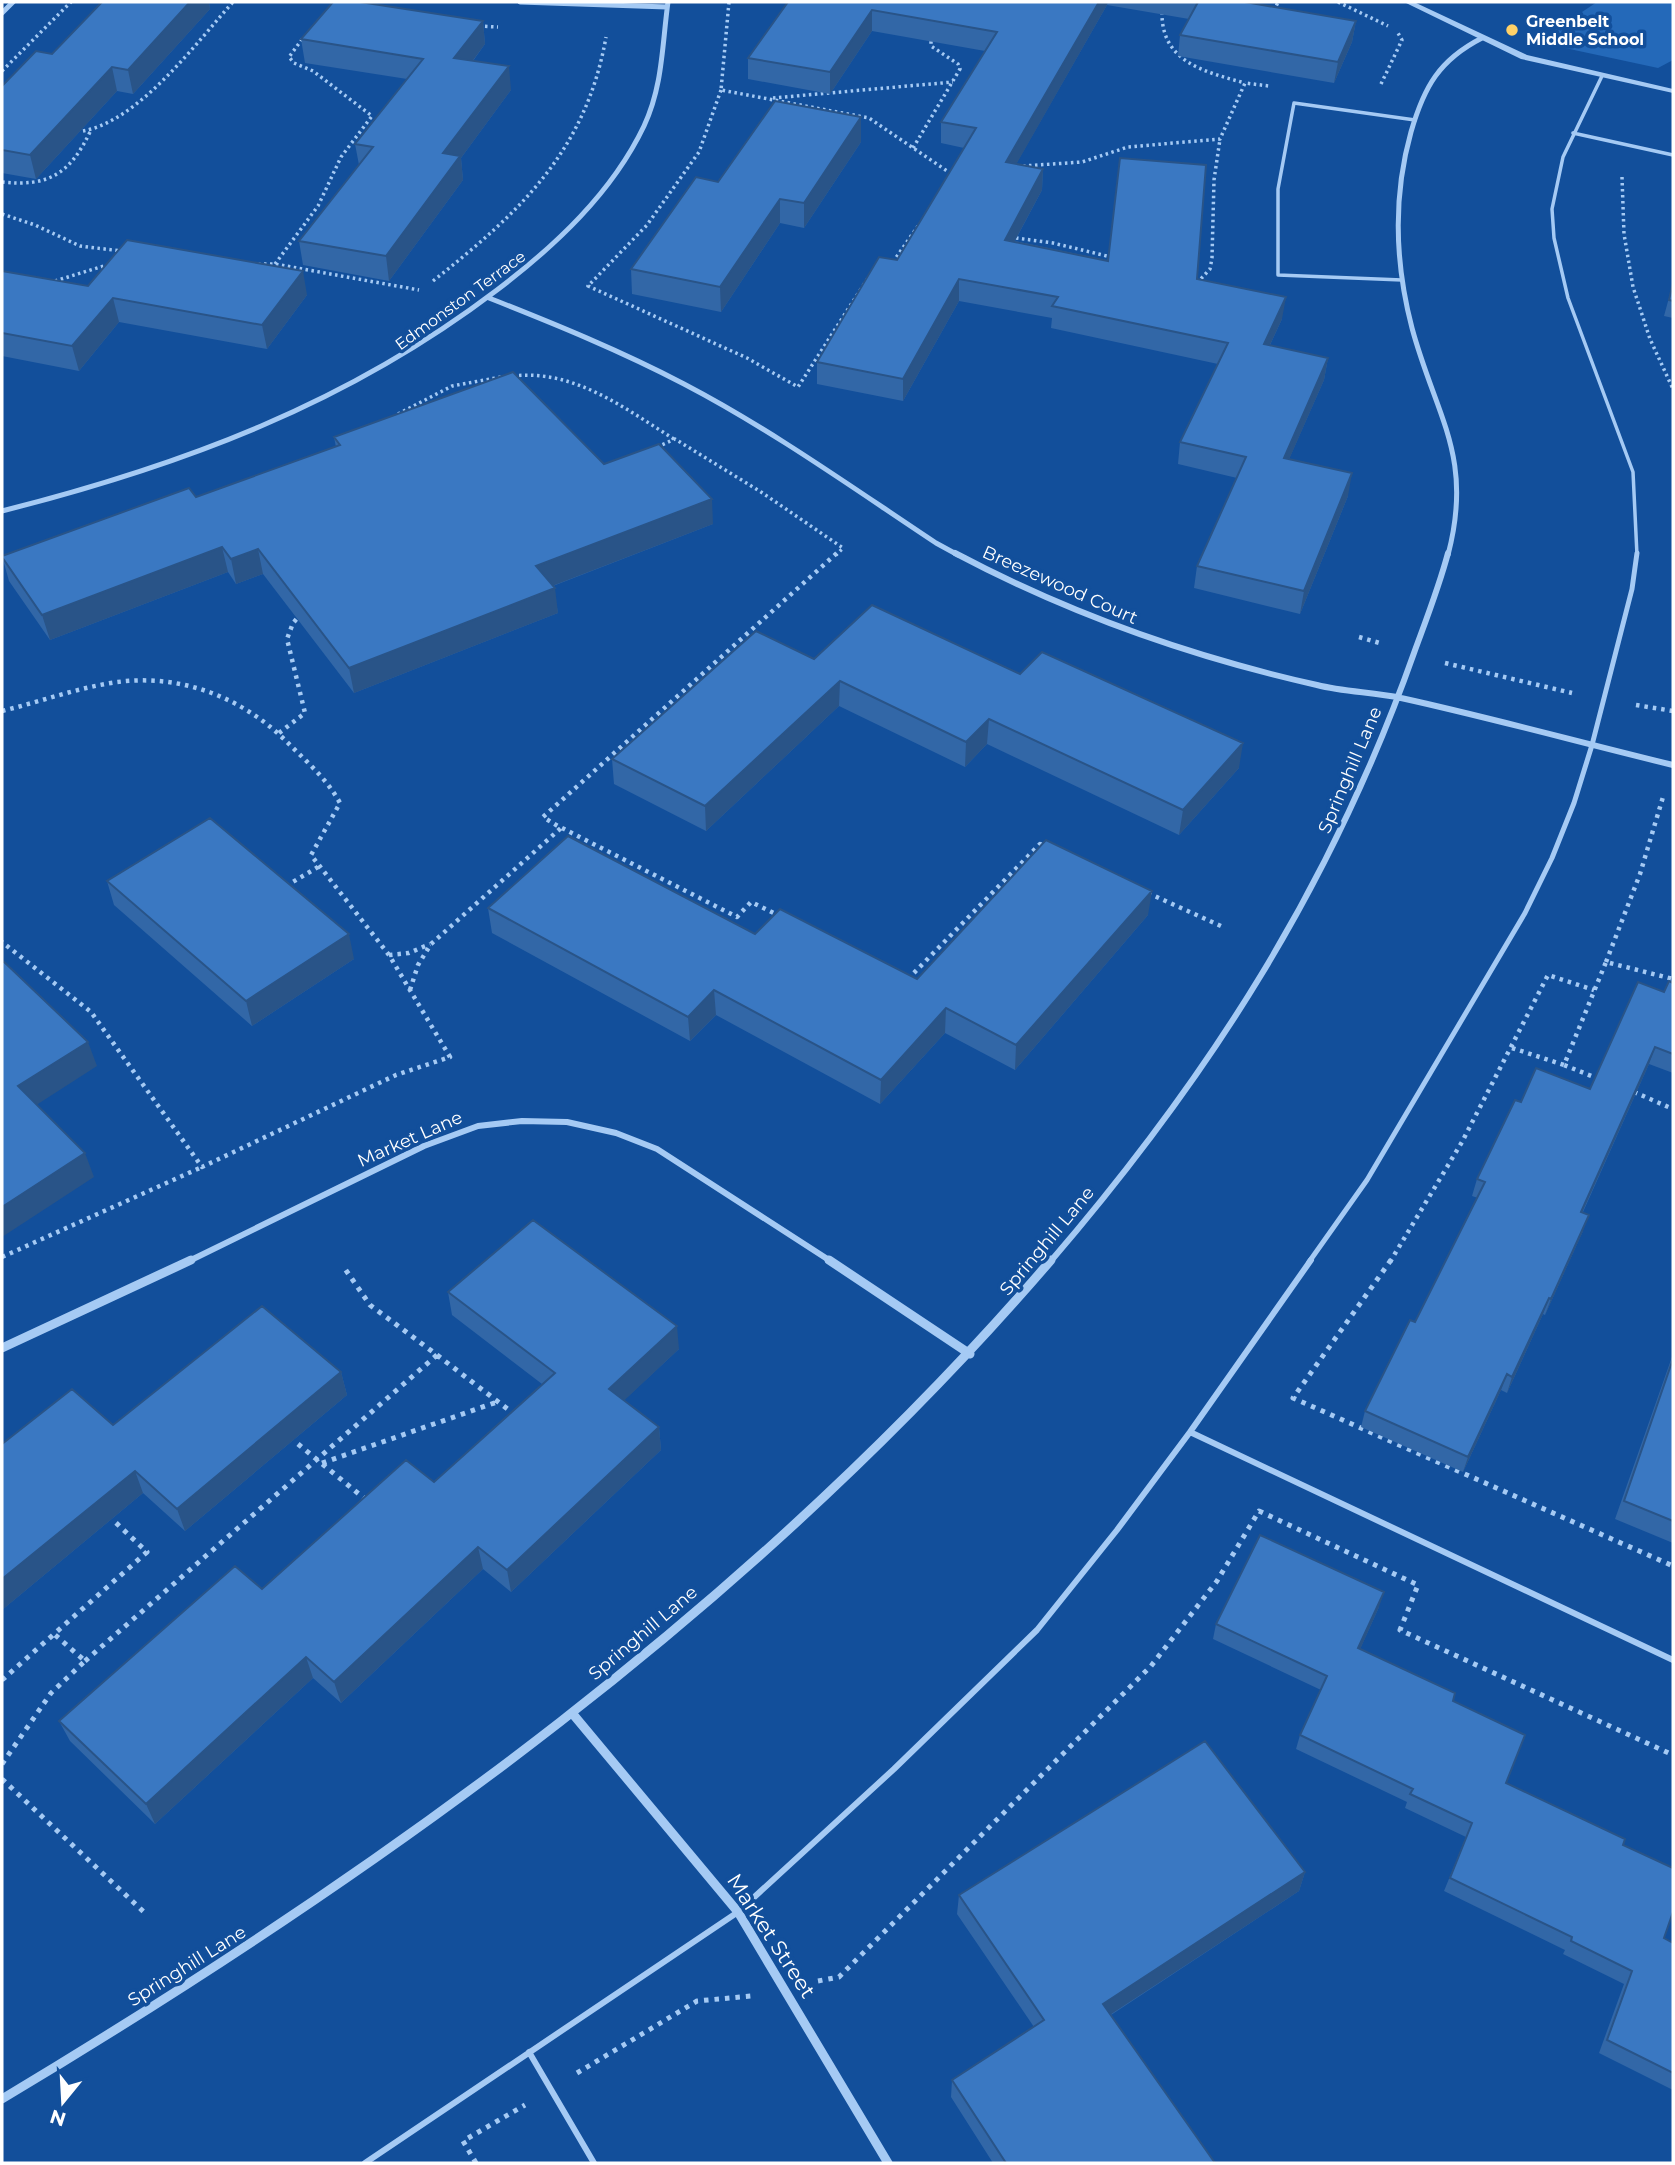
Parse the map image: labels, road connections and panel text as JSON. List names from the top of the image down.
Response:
{
  "streets": {
    "street": [
      "Edmonston Terrace",
      "Breezewood Court",
      "Springhill Lane",
      "Market Lane",
      "Market Street"
    ]
  },
  "crossings": [
    ["Edmonston Terrace", "Breezewood Court"],
    ["Breezewood Court", "Springhill Lane"],
    ["Springhill Lane", "Market Lane"],
    ["Springhill Lane", "Market Street"]
  ],
  "places": ["Greenbelt Middle School"],
  "north": "bottom"
}
